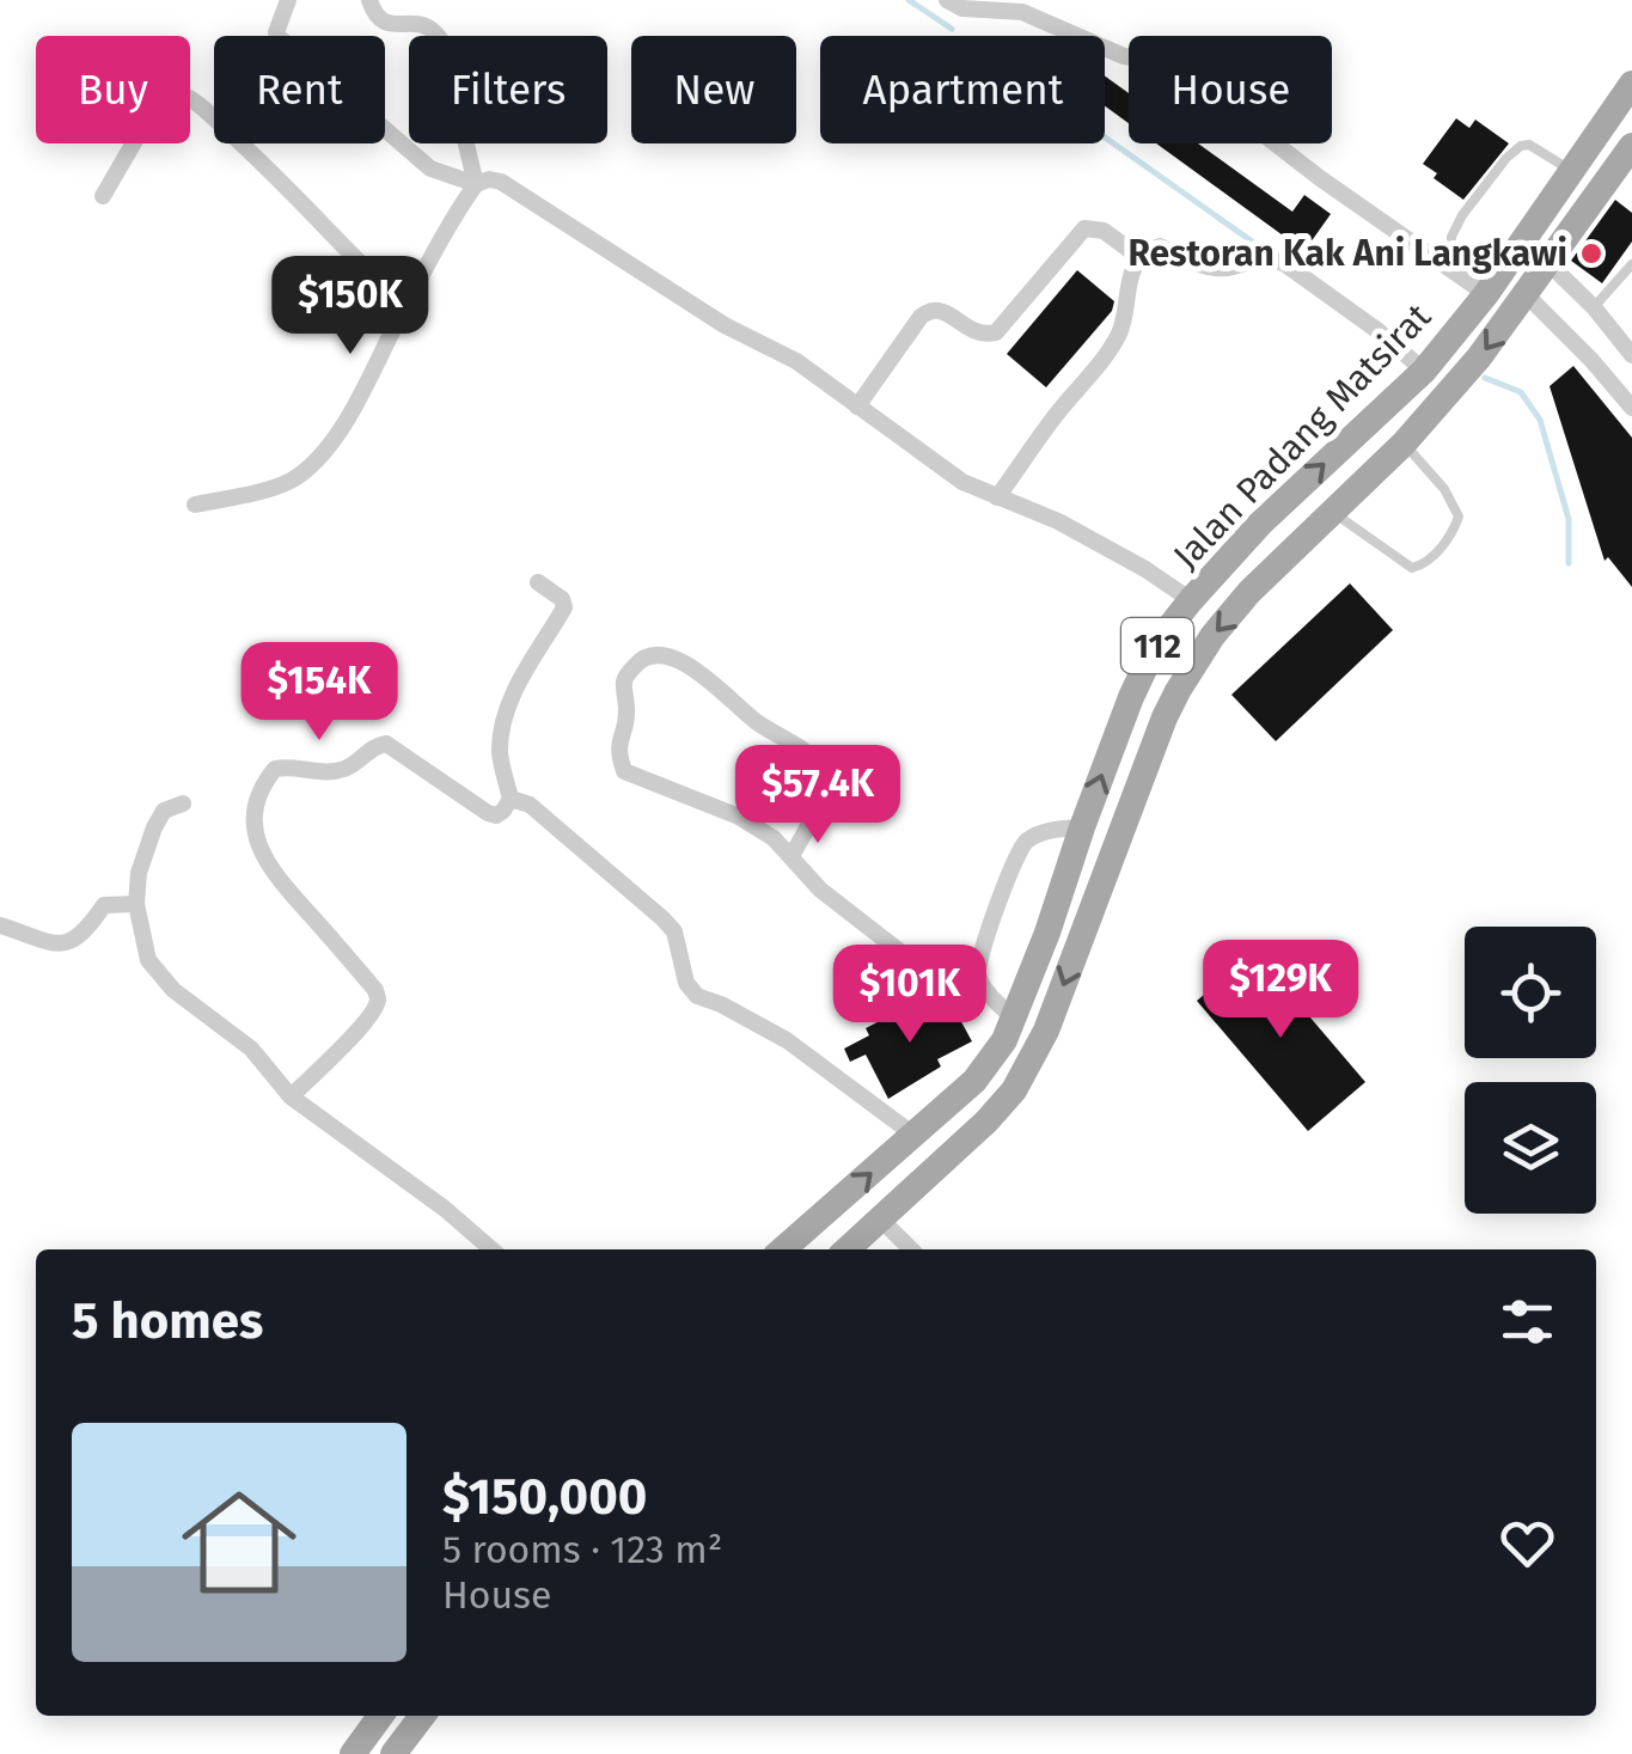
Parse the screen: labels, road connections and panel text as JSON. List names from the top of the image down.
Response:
{
  "streets": {
    "main road": ["Jalan Padang Matsirat", "112"]
  },
  "places": ["Restoran Kak Ani Langkawi"],
  "page": {
    "chip": [
      "Buy",
      "Rent",
      "Filters",
      "New",
      "Apartment",
      "House"
    ],
    "price": [
      "$150K",
      "$154K",
      "$57.4K",
      "$129K",
      "$101K"
    ],
    "heading": "5 homes",
    "list": [
      {
        "name": "$150,000",
        "note": "5 rooms · 123 m² · House"
      }
    ]
  }
}
